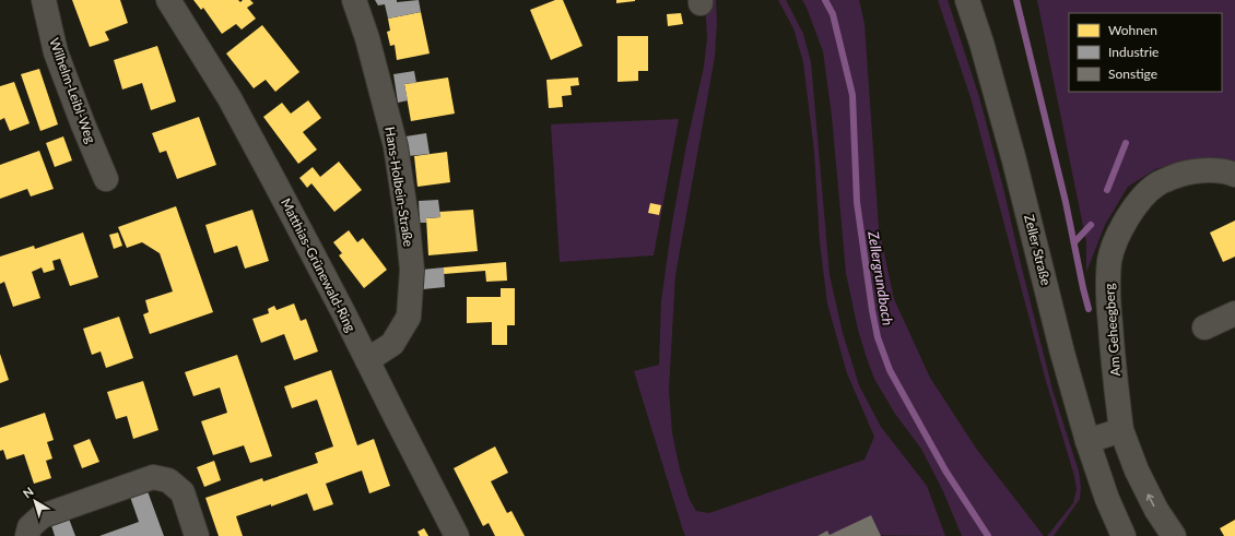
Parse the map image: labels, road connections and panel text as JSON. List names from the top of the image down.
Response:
{
  "streets": {
    "street": [
      "Wilhelm-Leibl-Weg",
      "Hans-Holbein-Straße",
      "Zeller Straße",
      "Matthias-Grünewald-Ring",
      "Am Geheegberg"
    ]
  },
  "crossings": [
    ["Hans-Holbein-Straße", "Matthias-Grünewald-Ring"]
  ],
  "water": ["Zellergrundbach"],
  "legend": ["Wohnen", "Industrie", "Sonstige"],
  "north": "top left"
}
